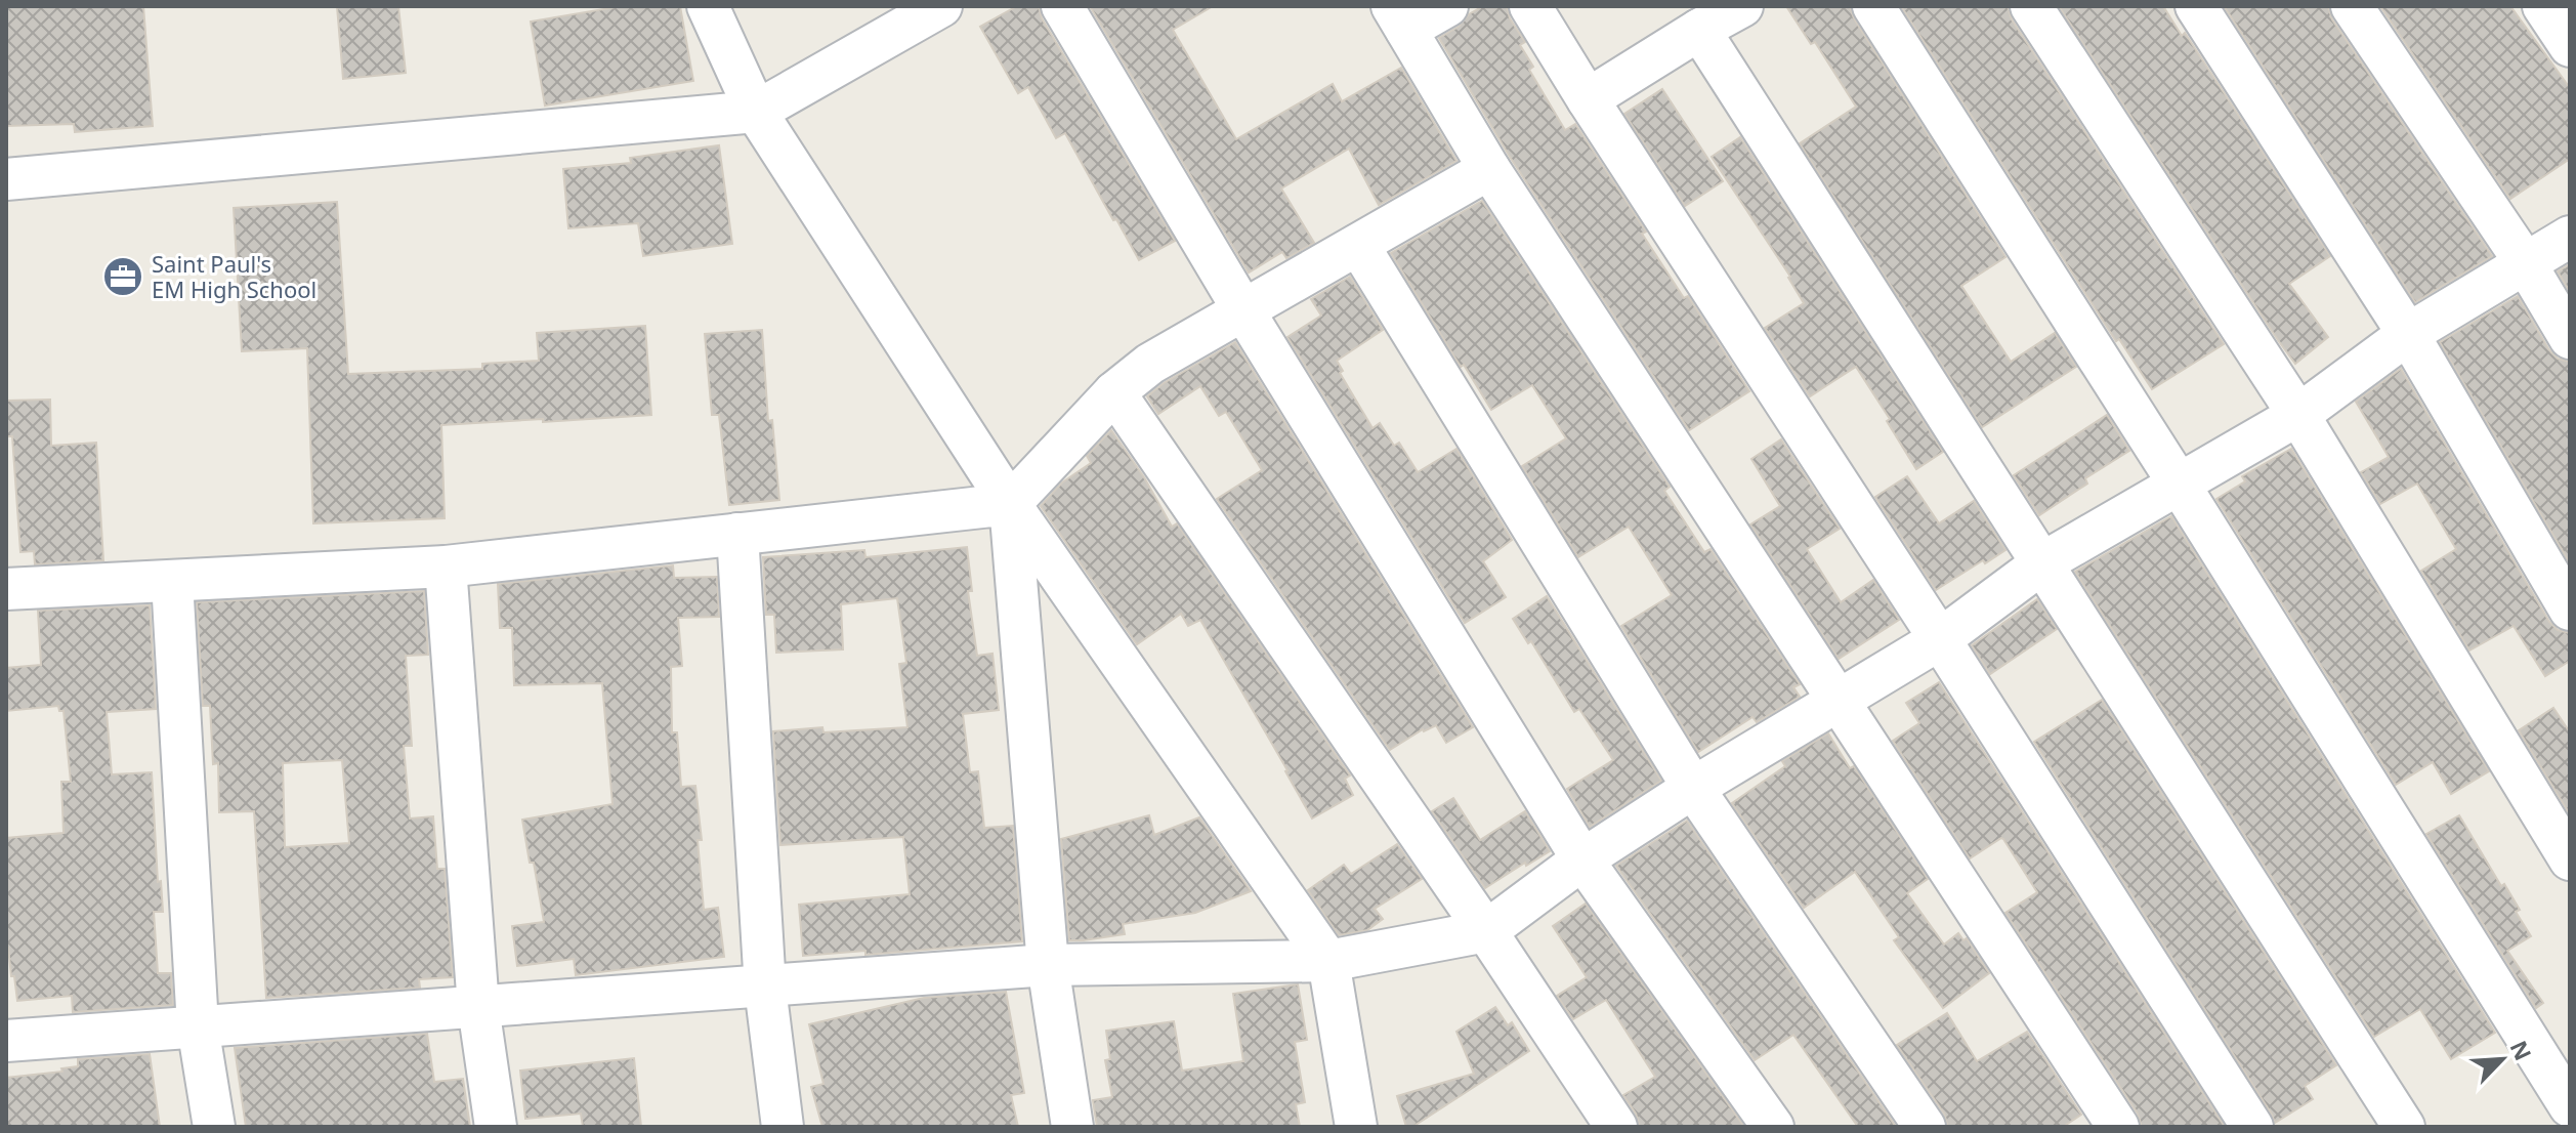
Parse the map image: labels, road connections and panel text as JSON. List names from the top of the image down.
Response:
{
  "places": {
    "office": ["Saint Paul's EM High School"]
  },
  "north": "top right"
}
